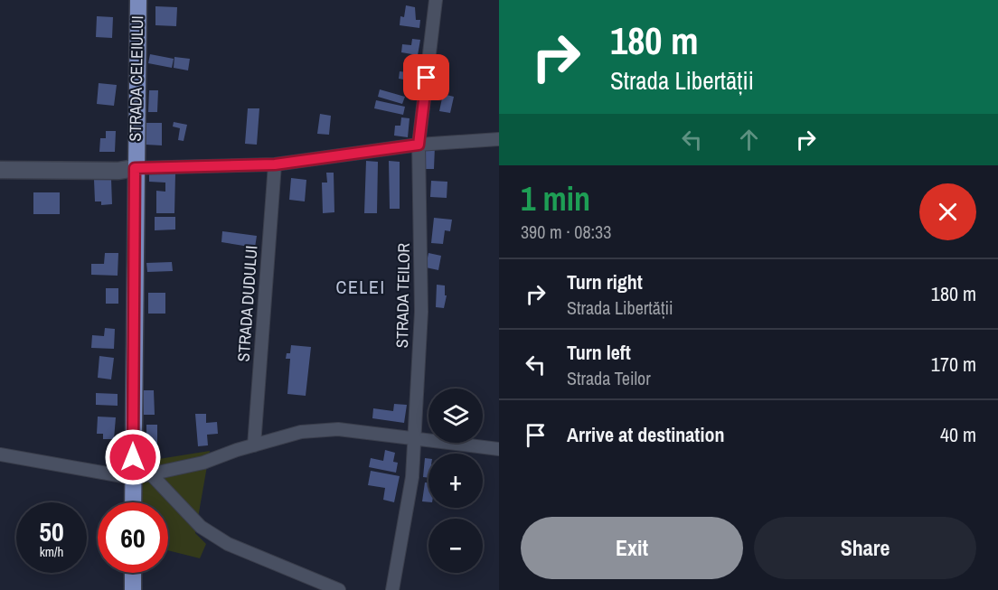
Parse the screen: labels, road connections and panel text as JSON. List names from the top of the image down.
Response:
{
  "streets": {
    "main road": ["STRADA CELEIULUI"],
    "street": ["STRADA TEILOR", "STRADA DUDULUI"]
  },
  "districts": ["CELEI"],
  "page": {
    "turn": ["180 m", "Strada Libertății"],
    "heading": ["1 min", "390 m · 08:33"],
    "list": [
      {
        "name": "Turn right",
        "note": "Strada Libertății",
        "value": "180 m"
      },
      {
        "name": "Turn left",
        "note": "Strada Teilor",
        "value": "170 m"
      },
      {
        "name": "Arrive at destination",
        "value": "40 m"
      }
    ],
    "map_buttons": ["+", "−"],
    "speed": "50 km/h",
    "limit": "60",
    "buttons": ["Exit", "Share"]
  }
}
